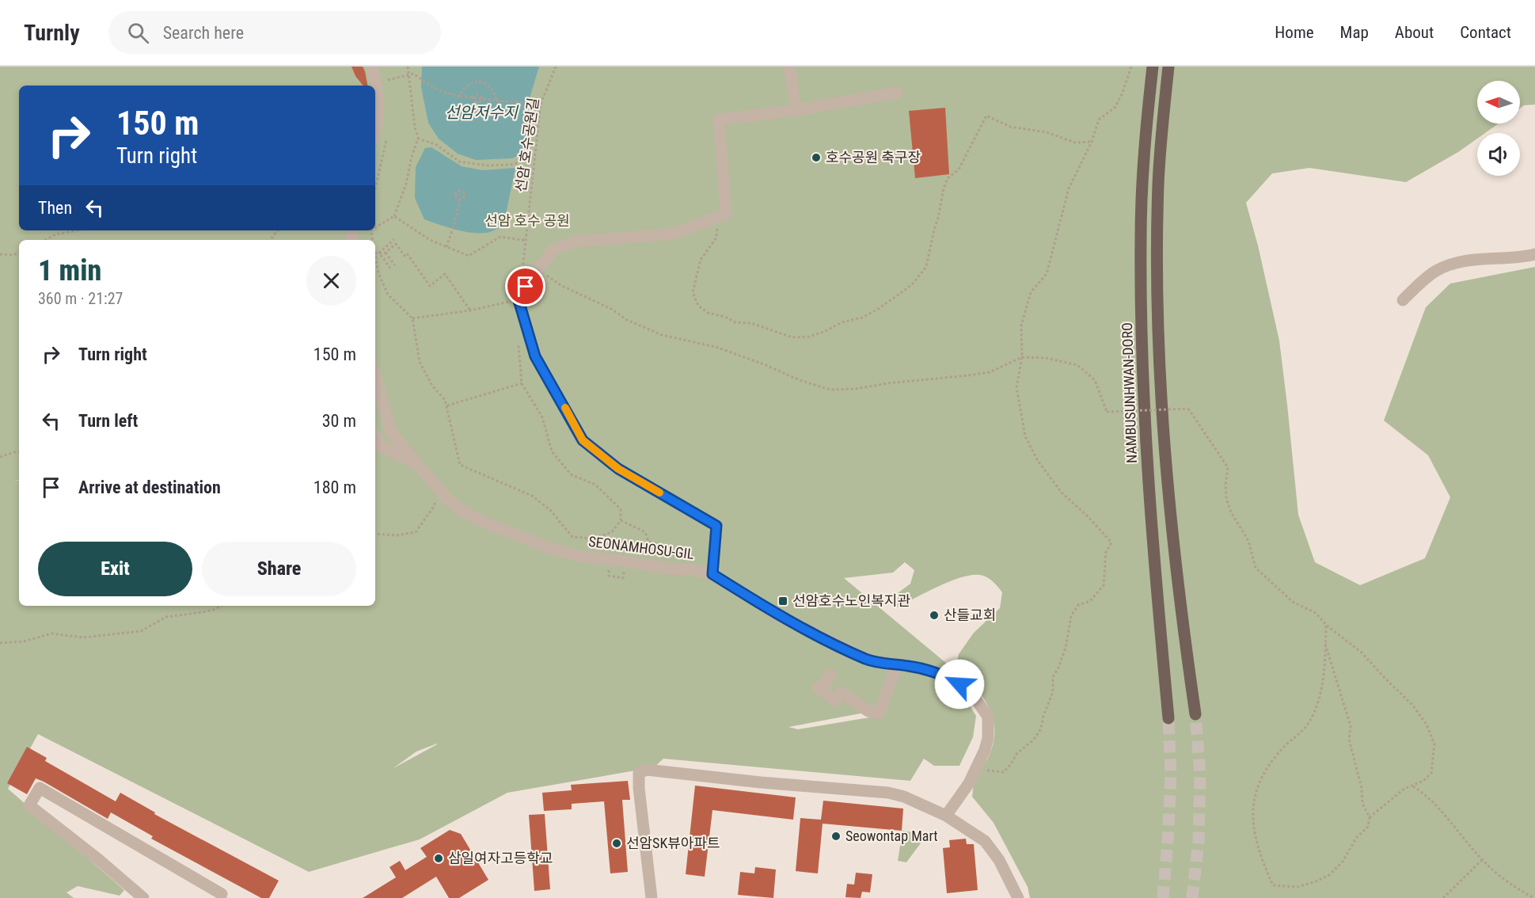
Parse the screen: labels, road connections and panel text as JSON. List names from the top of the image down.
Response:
{
  "streets": {
    "main road": ["NAMBUSUNHWAN-DORO"],
    "street": ["SEONAMHOSU-GIL"],
    "path": ["선암 호수공원길"]
  },
  "water": ["선암저수지"],
  "parks": ["선암 호수 공원"],
  "places": {
    "other": [
      "호수공원 축구장",
      "산들교회",
      "Seowontap Mart",
      "선암SK뷰아파트",
      "삼일여자고등학교"
    ],
    "transit": ["선암호수노인복지관"]
  },
  "north": "left",
  "page": {
    "header": "Turnly",
    "search": "Search here",
    "nav": [
      "Home",
      "Map",
      "About",
      "Contact"
    ],
    "turn": ["150 m", "Turn right"],
    "then": "Then",
    "heading": ["1 min", "360 m · 21:27"],
    "list": [
      {
        "name": "Turn right",
        "value": "150 m"
      },
      {
        "name": "Turn left",
        "value": "30 m"
      },
      {
        "name": "Arrive at destination",
        "value": "180 m"
      }
    ],
    "buttons": ["Exit", "Share"]
  }
}
